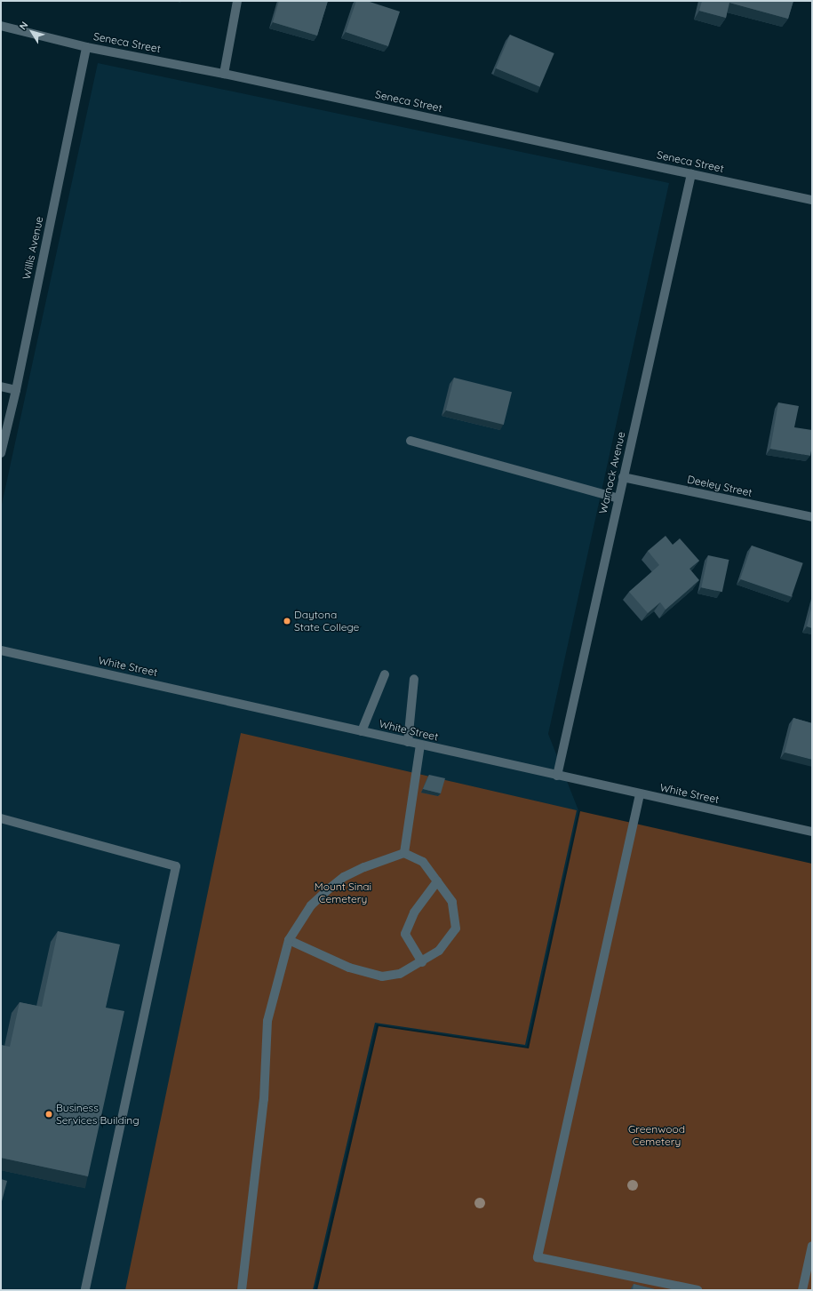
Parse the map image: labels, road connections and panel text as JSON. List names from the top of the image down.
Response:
{
  "streets": {
    "street": [
      "Seneca Street",
      "Willis Avenue",
      "Warnock Avenue",
      "Deeley Street",
      "White Street"
    ]
  },
  "crossings": [
    ["Seneca Street", "Willis Avenue"],
    ["Seneca Street", "Warnock Avenue"],
    ["Warnock Avenue", "Deeley Street"],
    ["Warnock Avenue", "White Street"]
  ],
  "parks": ["Mount Sinai Cemetery", "Greenwood Cemetery"],
  "places": ["Daytona State College", "Business Services Building"],
  "north": "top left"
}
